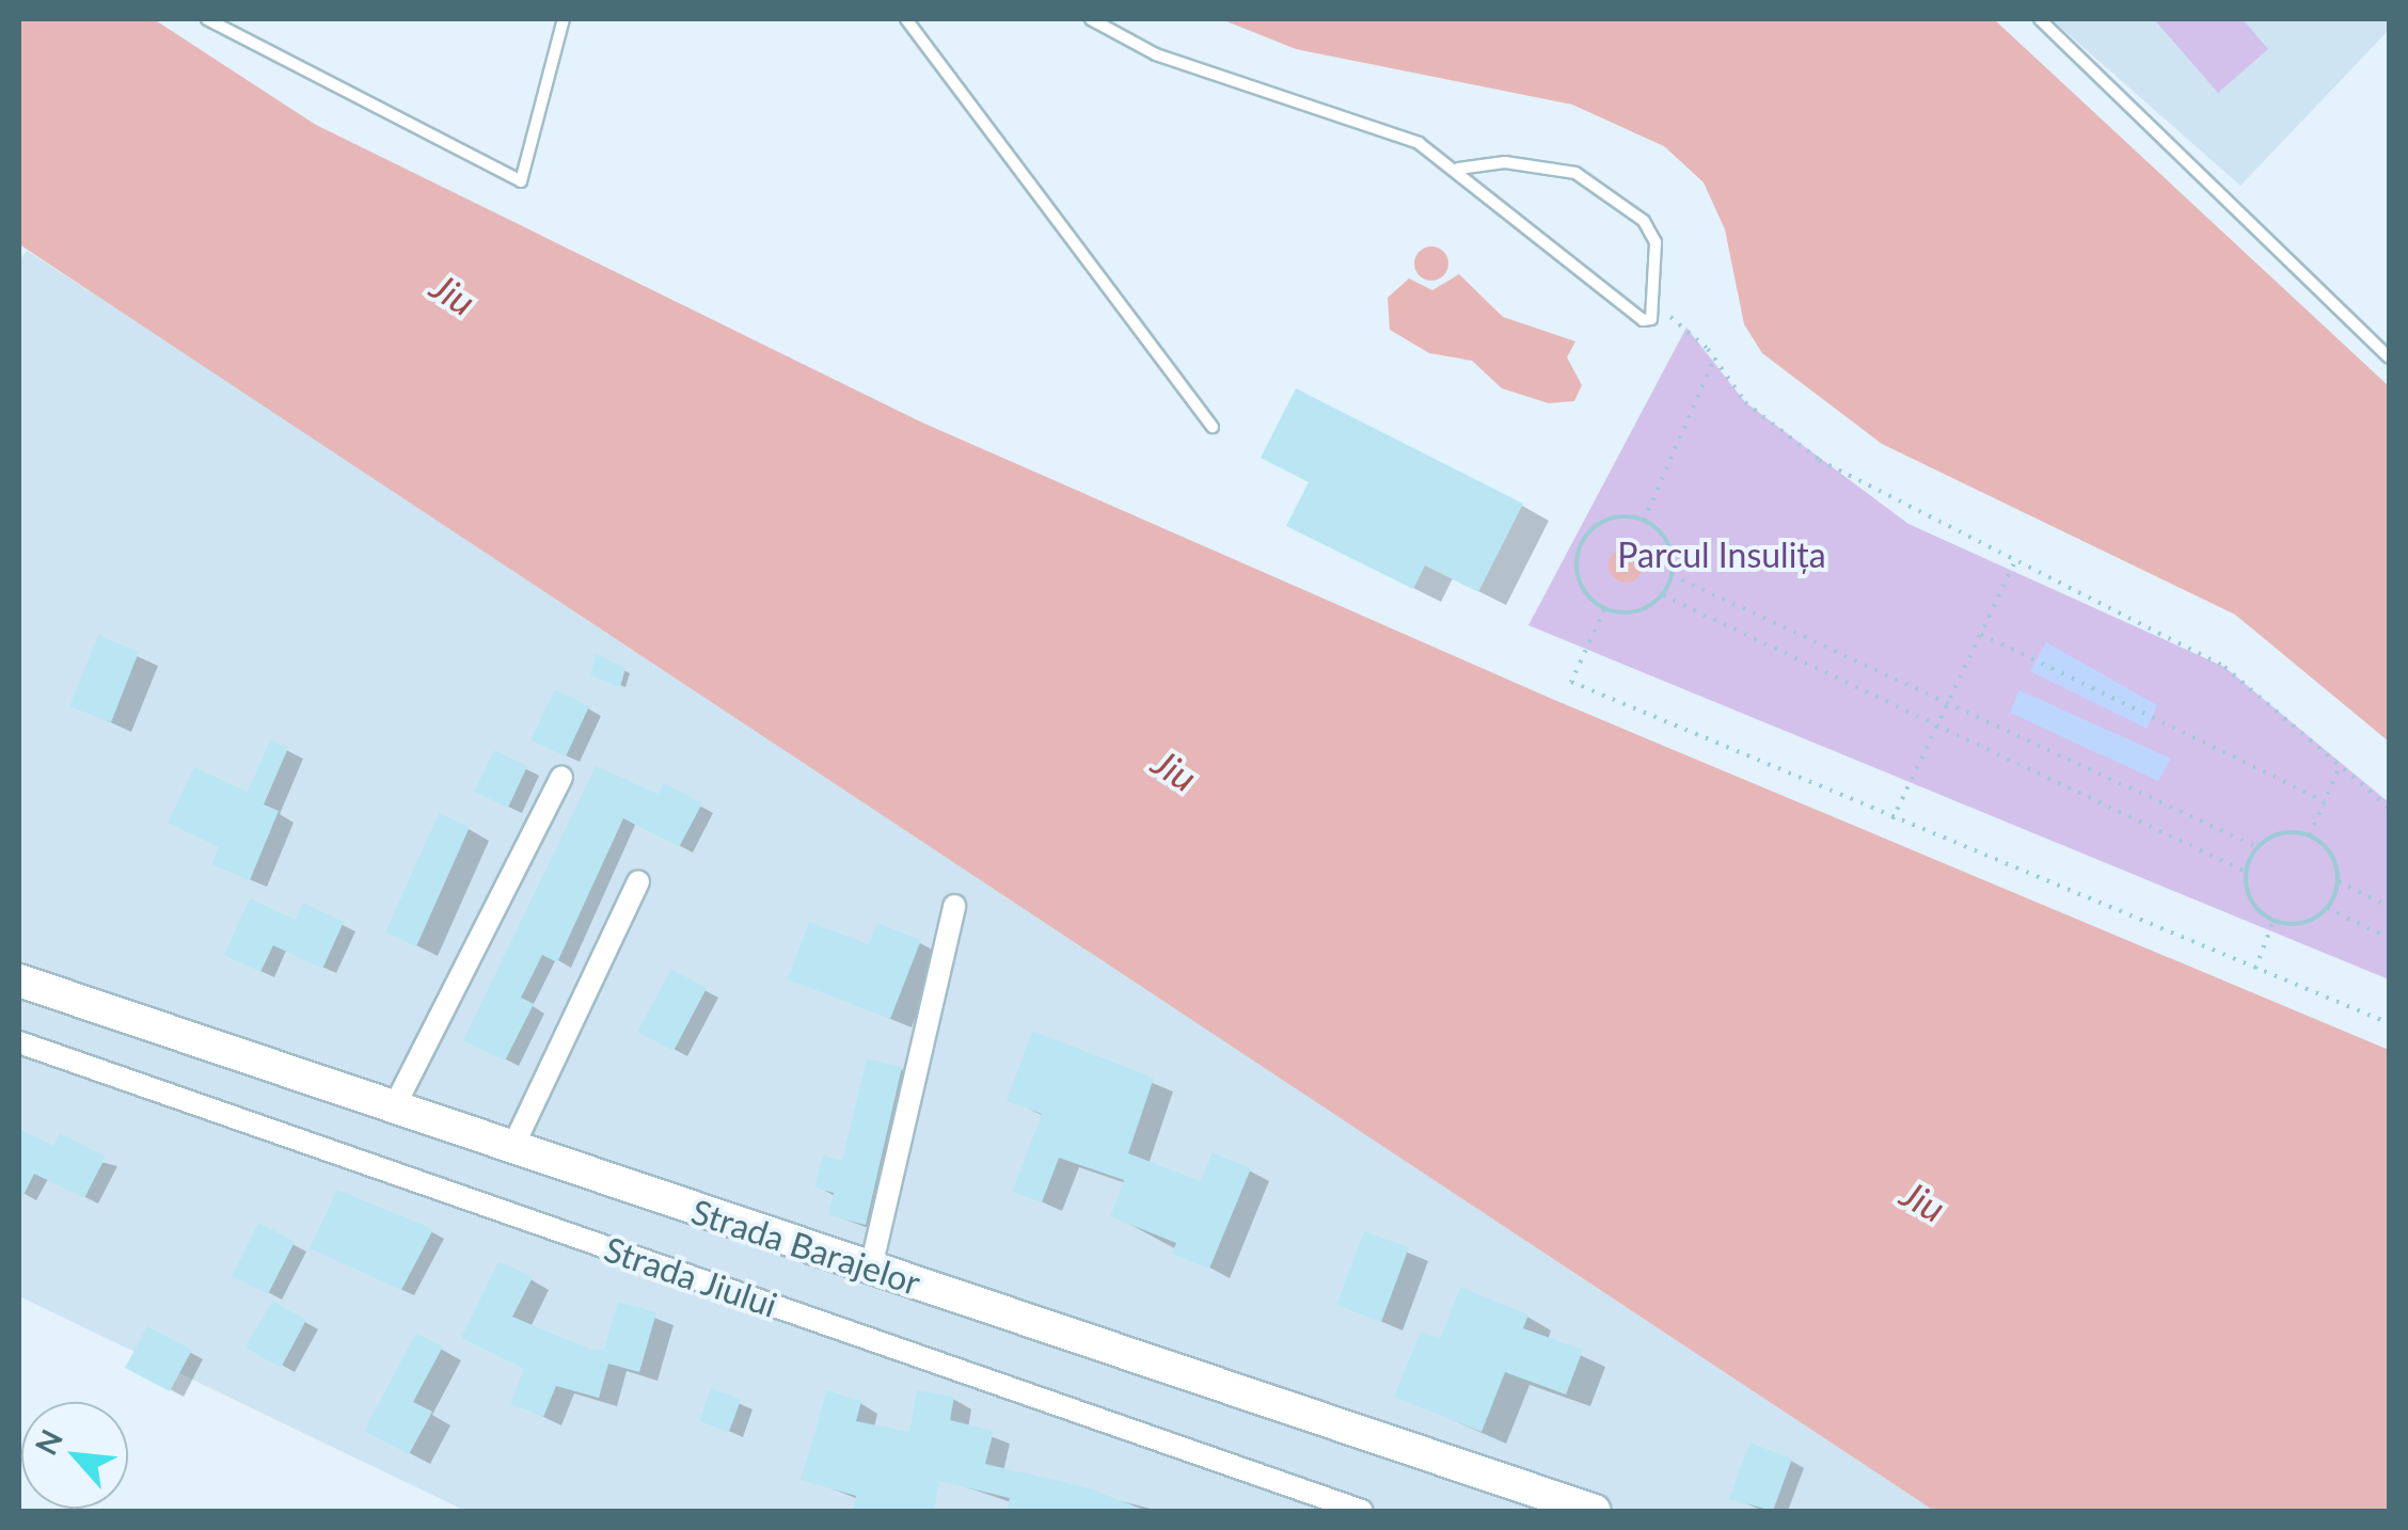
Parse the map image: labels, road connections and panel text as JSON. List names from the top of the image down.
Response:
{
  "streets": {
    "main road": ["Strada Barajelor"],
    "street": ["Strada Jiului"]
  },
  "water": ["Jiu"],
  "parks": ["Parcul Insulița"],
  "north": "top left"
}
